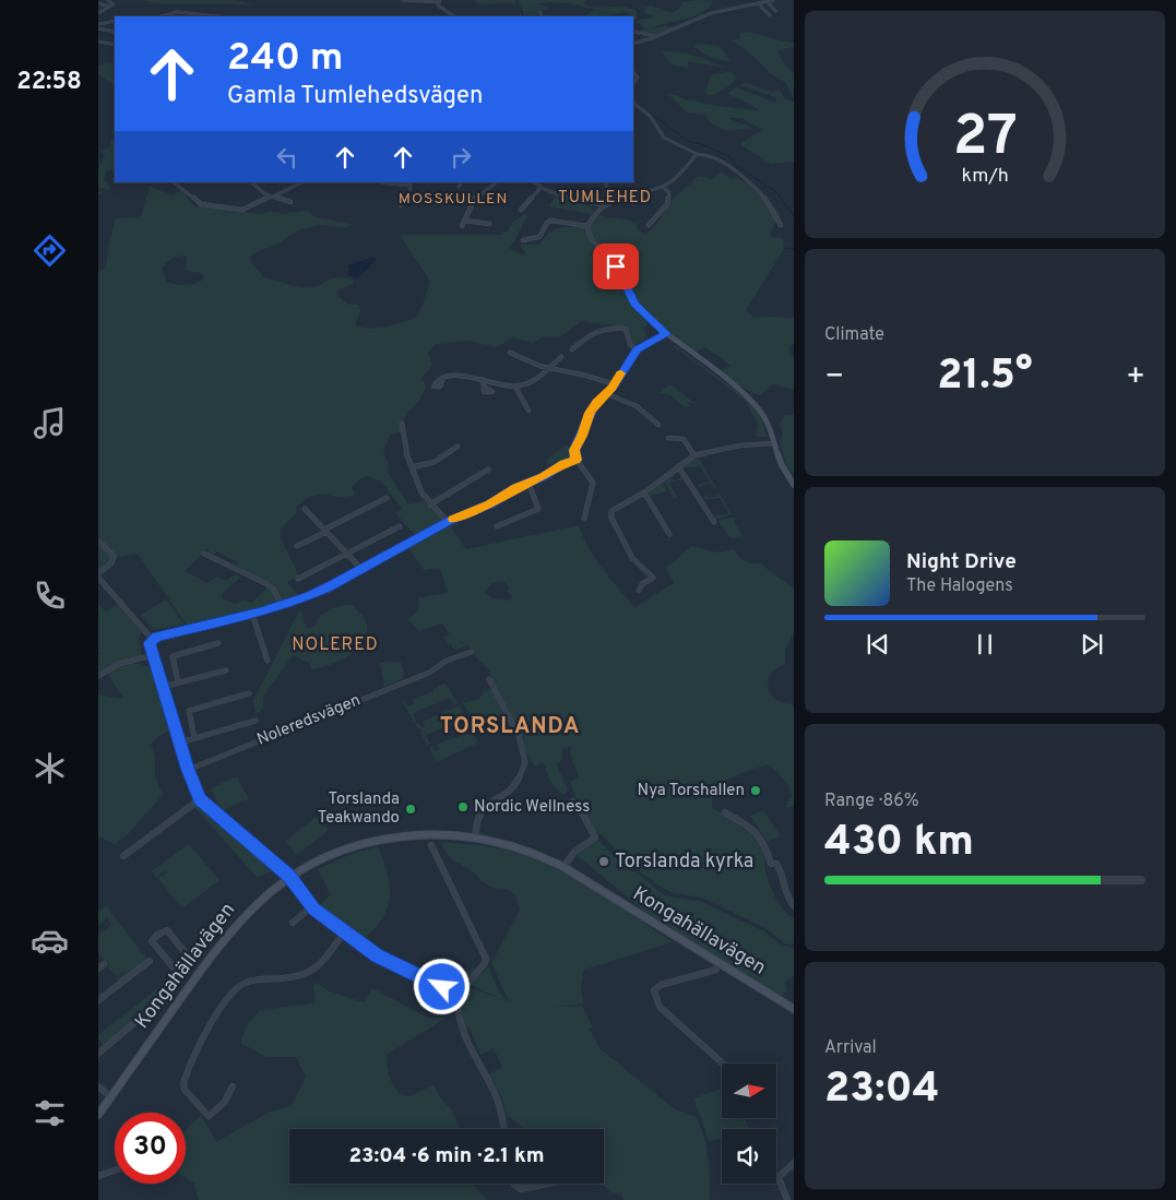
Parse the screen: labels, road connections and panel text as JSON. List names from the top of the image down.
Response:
{
  "streets": {
    "street": ["Noleredsvägen", "Kongahällavägen"]
  },
  "districts": [
    "TUMLEHED",
    "MOSSKULLEN",
    "NOLERED",
    "TORSLANDA"
  ],
  "places": [
    "Nya Torshallen",
    "Nordic Wellness",
    "Torslanda Teakwando",
    "Torslanda kyrka"
  ],
  "north": "right",
  "page": {
    "tabs": "22:58",
    "turn": ["240 m", "Gamla Tumlehedsvägen"],
    "tile": [
      "Climate",
      ["Range · 86%", "430 km"],
      ["Arrival", "23:04"]
    ],
    "heat": ["−", "21.5°", "+"],
    "song": ["Night Drive", "The Halogens"],
    "limit": "30",
    "trip": "23:04 · 6 min · 2.1 km",
    "gauge": ["27", "km/h"]
  }
}
